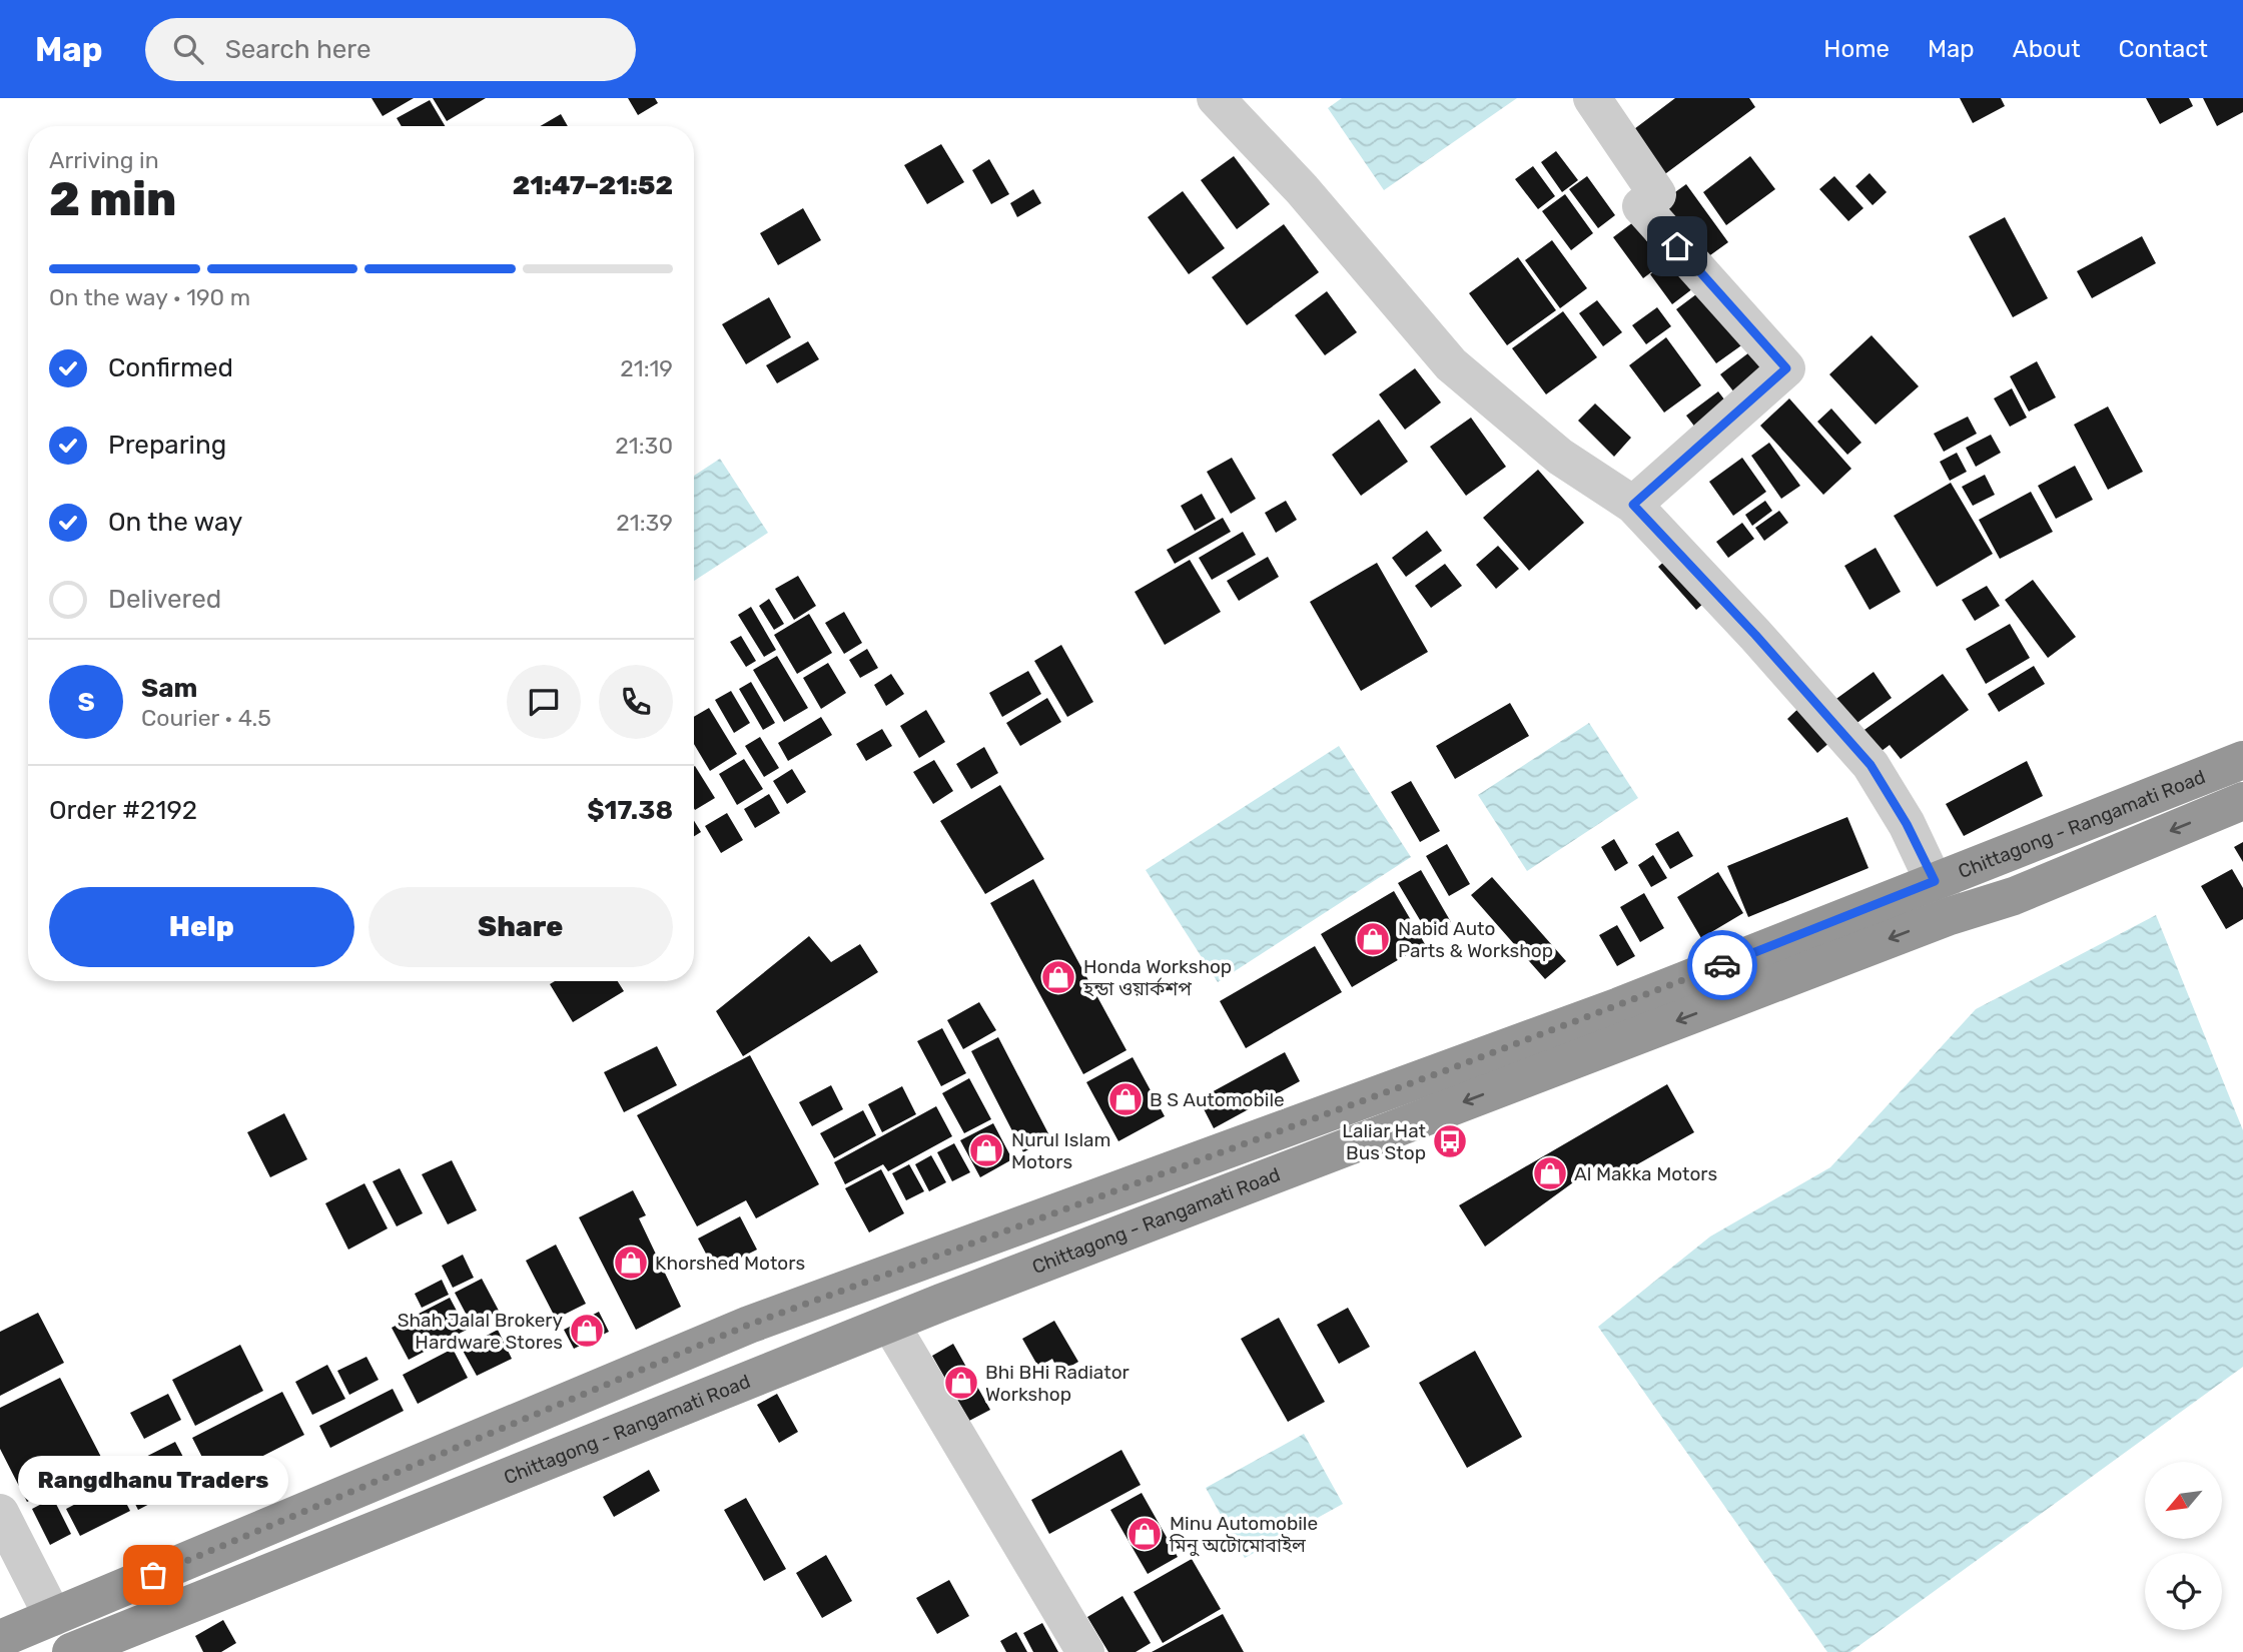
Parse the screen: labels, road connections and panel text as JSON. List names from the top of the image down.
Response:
{
  "streets": {
    "highway": ["Chittagong - Rangamati Road"]
  },
  "places": {
    "shop": [
      "Nabid Auto Parts & Workshop",
      "Honda Workshop হন্ডা ওয়ার্কশপ",
      "B S Automobile",
      "Nurul Islam Motors",
      "Al Makka Motors",
      "Khorshed Motors",
      "Shah Jalal Brokery Hardware Stores",
      "Bhi BHi Radiator Workshop",
      "Minu Automobile মিনু অটোমোবাইল"
    ],
    "bus stop": ["Laliar Hat Bus Stop"],
    "other": ["Rangdhanu Traders"]
  },
  "north": "bottom left",
  "page": {
    "header": "Map",
    "search": "Search here",
    "nav": [
      "Home",
      "Map",
      "About",
      "Contact"
    ],
    "heading": ["2 min", "Arriving in", "21:47–21:52"],
    "panel": [
      "Sam",
      "Courier · 4.5",
      "Order #2192",
      "$17.38"
    ],
    "bar": "On the way · 190 m",
    "list": [
      ["Confirmed", "21:19"],
      ["Preparing", "21:30"],
      ["On the way", "21:39"],
      "Delivered"
    ],
    "round": "S",
    "buttons": ["Help", "Share"],
    "bubble": "Rangdhanu Traders"
  }
}
